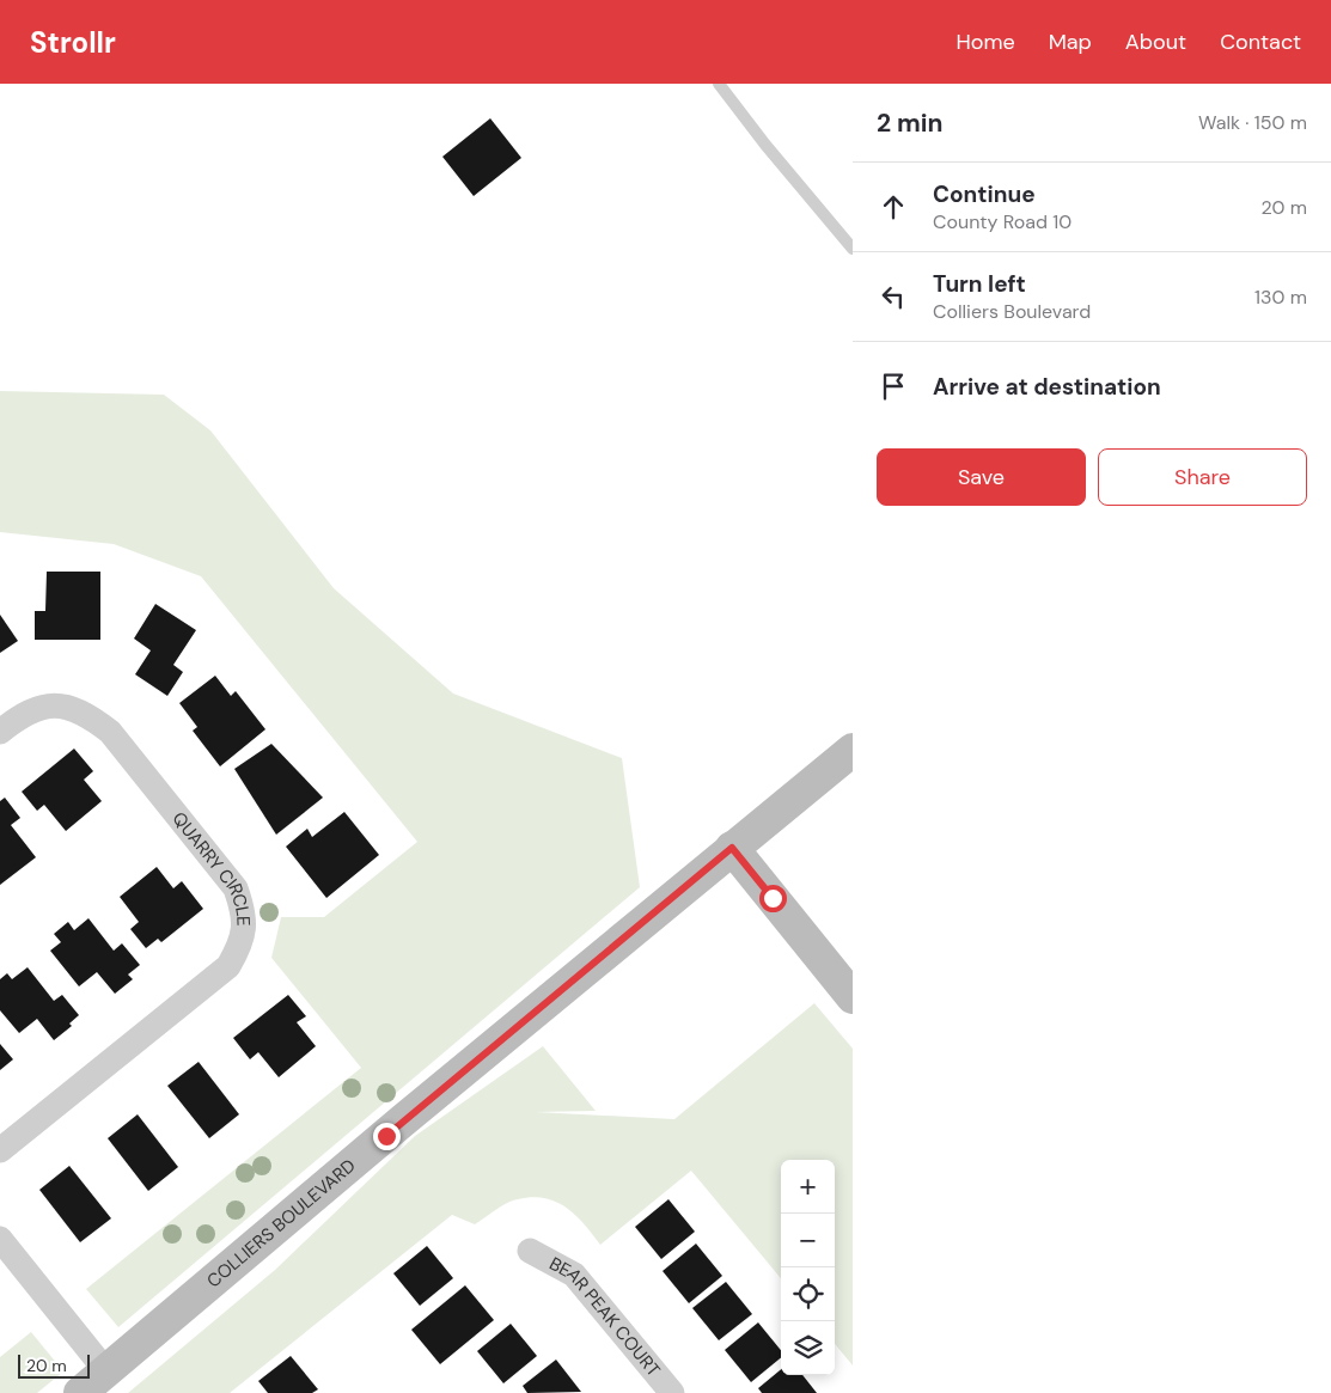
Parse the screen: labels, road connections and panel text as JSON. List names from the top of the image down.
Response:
{
  "streets": {
    "street": ["QUARRY CIRCLE", "COLLIERS BOULEVARD", "BEAR PEAK COURT"]
  },
  "scale_bar": "20 m",
  "page": {
    "header": "Strollr",
    "nav": [
      "Home",
      "Map",
      "About",
      "Contact"
    ],
    "heading": ["2 min", "Walk · 150 m"],
    "list": [
      ["Continue", "County Road 10", "20 m"],
      ["Turn left", "Colliers Boulevard", "130 m"],
      "Arrive at destination"
    ],
    "buttons": ["Save", "Share"],
    "map_buttons": ["+", "−"],
    "scale": "20 m"
  }
}
